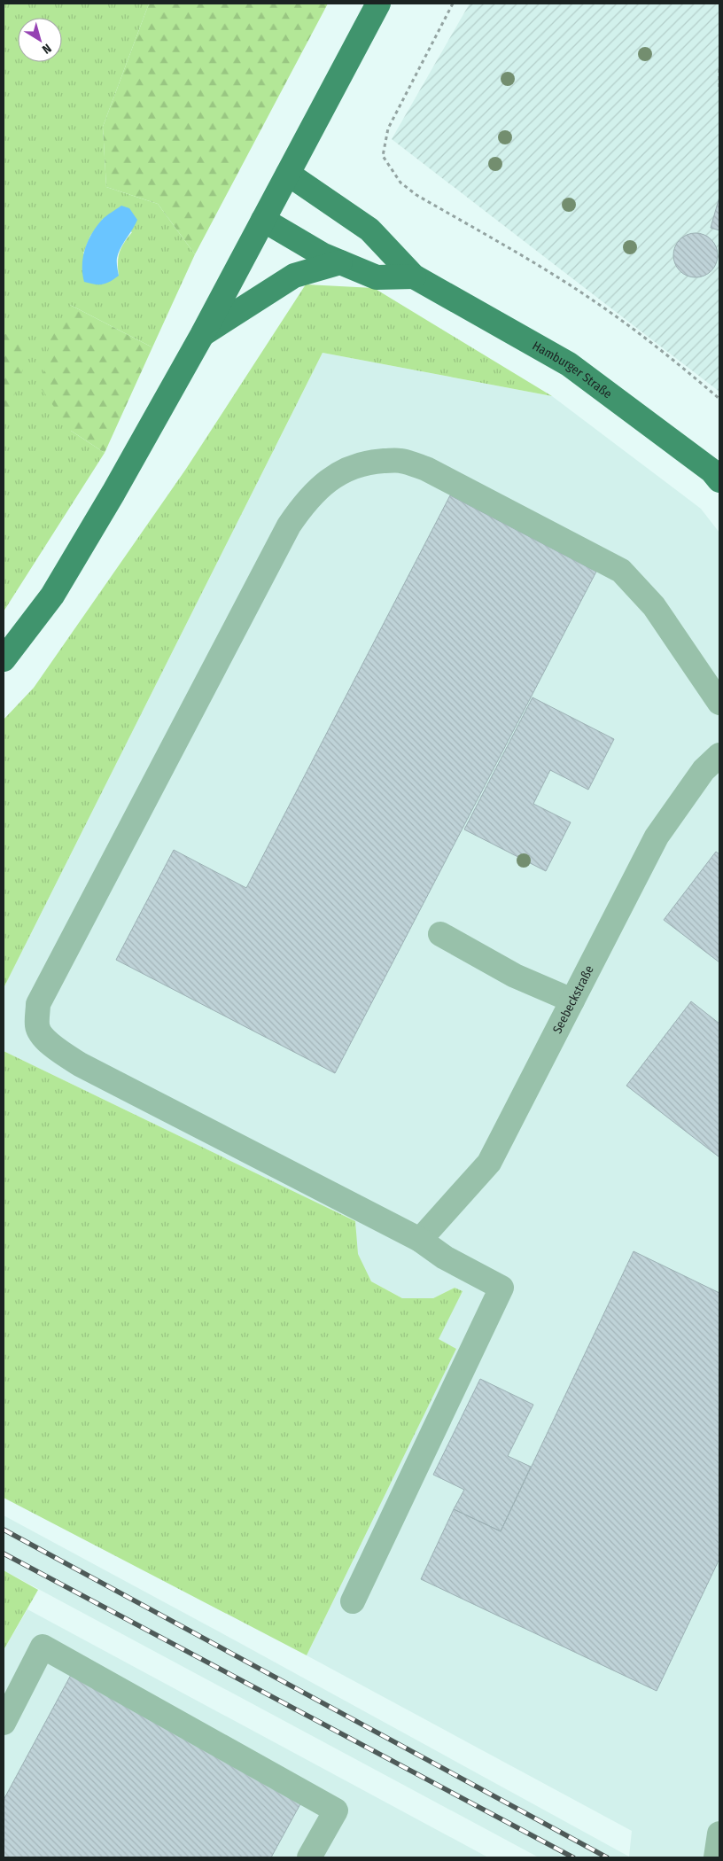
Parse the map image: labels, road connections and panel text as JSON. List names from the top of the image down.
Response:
{
  "streets": {
    "main road": ["Hamburger Straße"],
    "street": ["Seebeckstraße"]
  },
  "north": "bottom right"
}
